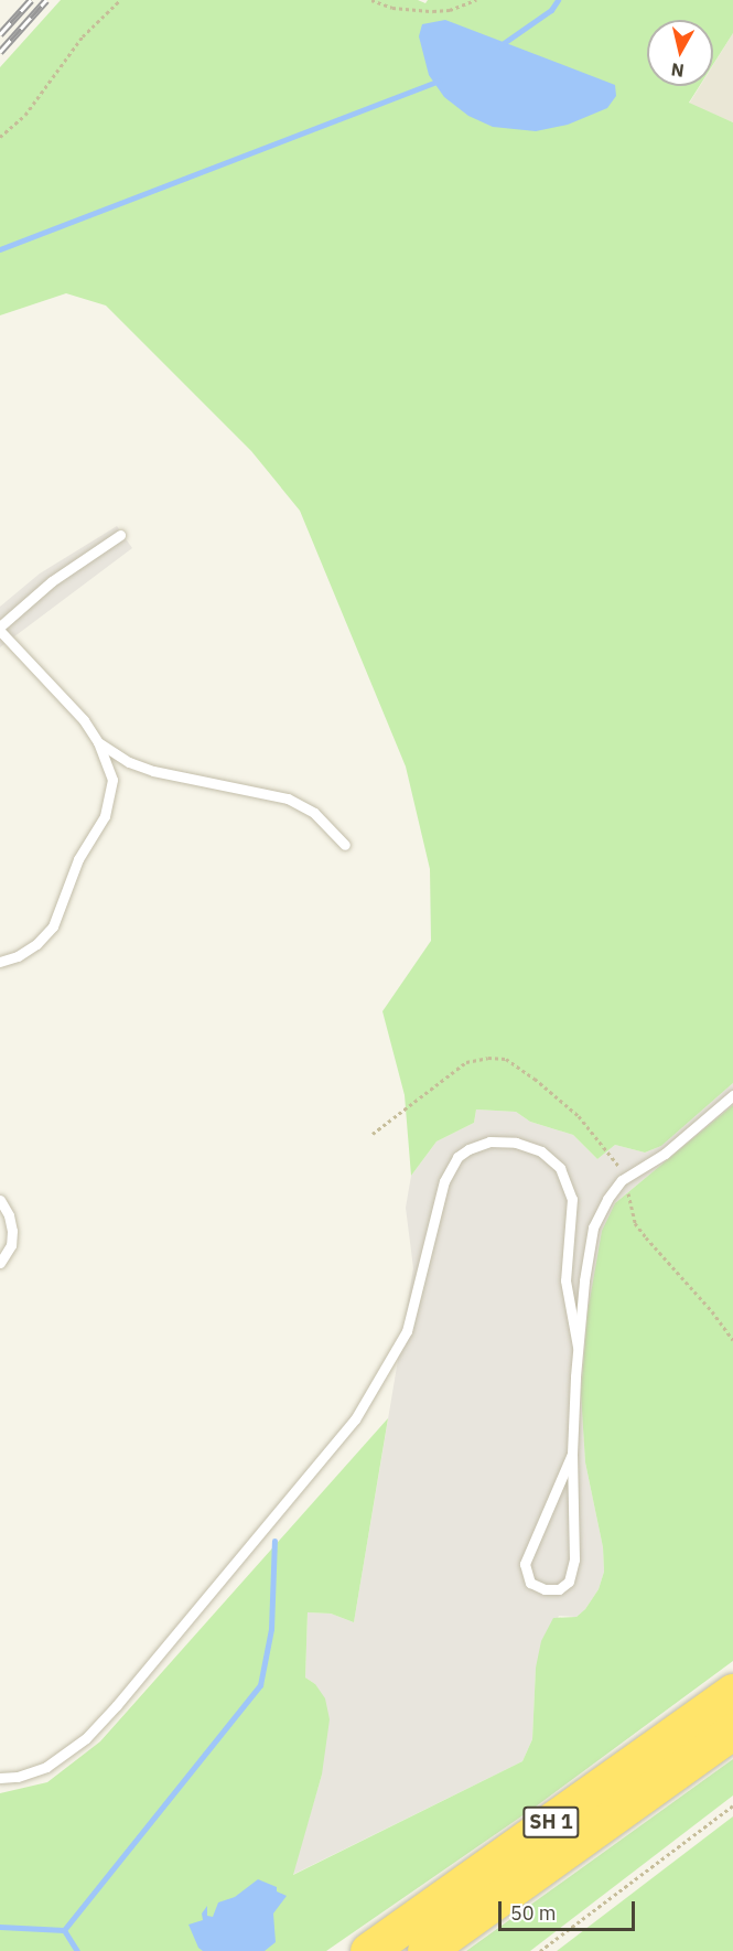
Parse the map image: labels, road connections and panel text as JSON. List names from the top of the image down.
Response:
{
  "streets": {
    "highway": ["SH 1"]
  },
  "scale_bar": "50 m",
  "north": "bottom"
}
